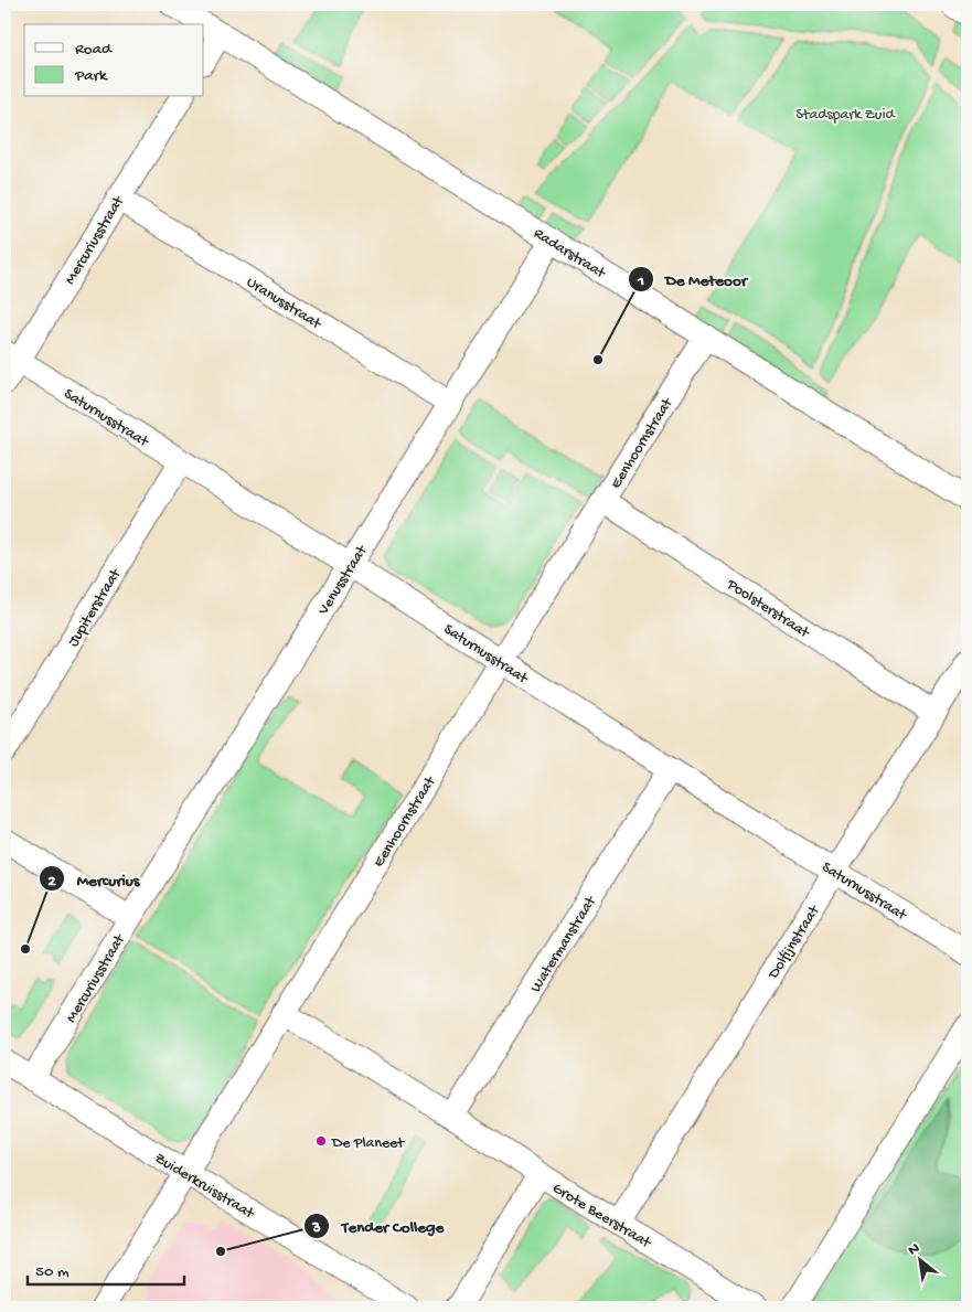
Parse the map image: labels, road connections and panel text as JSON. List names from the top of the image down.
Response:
{
  "streets": {
    "street": [
      "Mercuriusstraat",
      "Radarstraat",
      "Uranusstraat",
      "Saturnusstraat",
      "Eenhoornstraat",
      "Venusstraat",
      "Jupiterstraat",
      "Poolsterstraat",
      "Dolfijnstraat",
      "Watermanstraat",
      "Zuiderkruisstraat",
      "Grote Beerstraat"
    ]
  },
  "crossings": [
    ["Mercuriusstraat", "Uranusstraat"],
    ["Mercuriusstraat", "Saturnusstraat"],
    ["Mercuriusstraat", "Venusstraat"],
    ["Mercuriusstraat", "Zuiderkruisstraat"],
    ["Radarstraat", "Eenhoornstraat"],
    ["Radarstraat", "Venusstraat"],
    ["Uranusstraat", "Venusstraat"],
    ["Saturnusstraat", "Eenhoornstraat"],
    ["Saturnusstraat", "Venusstraat"],
    ["Saturnusstraat", "Jupiterstraat"],
    ["Saturnusstraat", "Dolfijnstraat"],
    ["Saturnusstraat", "Watermanstraat"],
    ["Eenhoornstraat", "Poolsterstraat"],
    ["Eenhoornstraat", "Zuiderkruisstraat"],
    ["Eenhoornstraat", "Grote Beerstraat"],
    ["Poolsterstraat", "Dolfijnstraat"],
    ["Dolfijnstraat", "Grote Beerstraat"],
    ["Watermanstraat", "Grote Beerstraat"]
  ],
  "parks": ["Stadspark Zuid"],
  "places": [
    "De Meteoor",
    "Mercurius",
    "De Planeet",
    "Tender College"
  ],
  "legend": ["Road", "Park"],
  "scale_bar": "50 m",
  "north": "top left"
}
